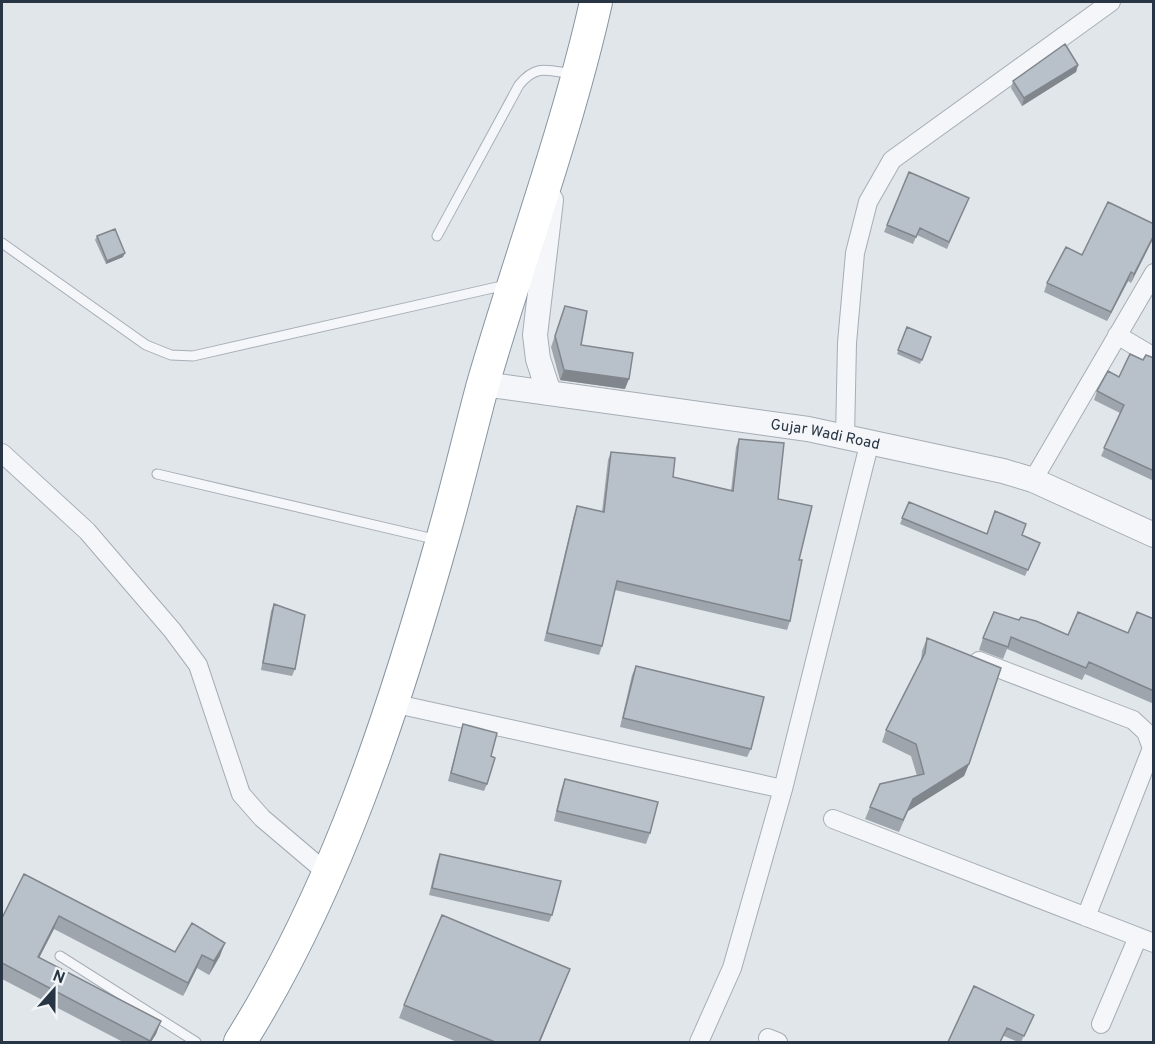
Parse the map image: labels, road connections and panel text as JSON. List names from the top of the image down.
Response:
{
  "streets": {
    "street": ["Gujar Wadi Road"]
  },
  "north": "top"
}
